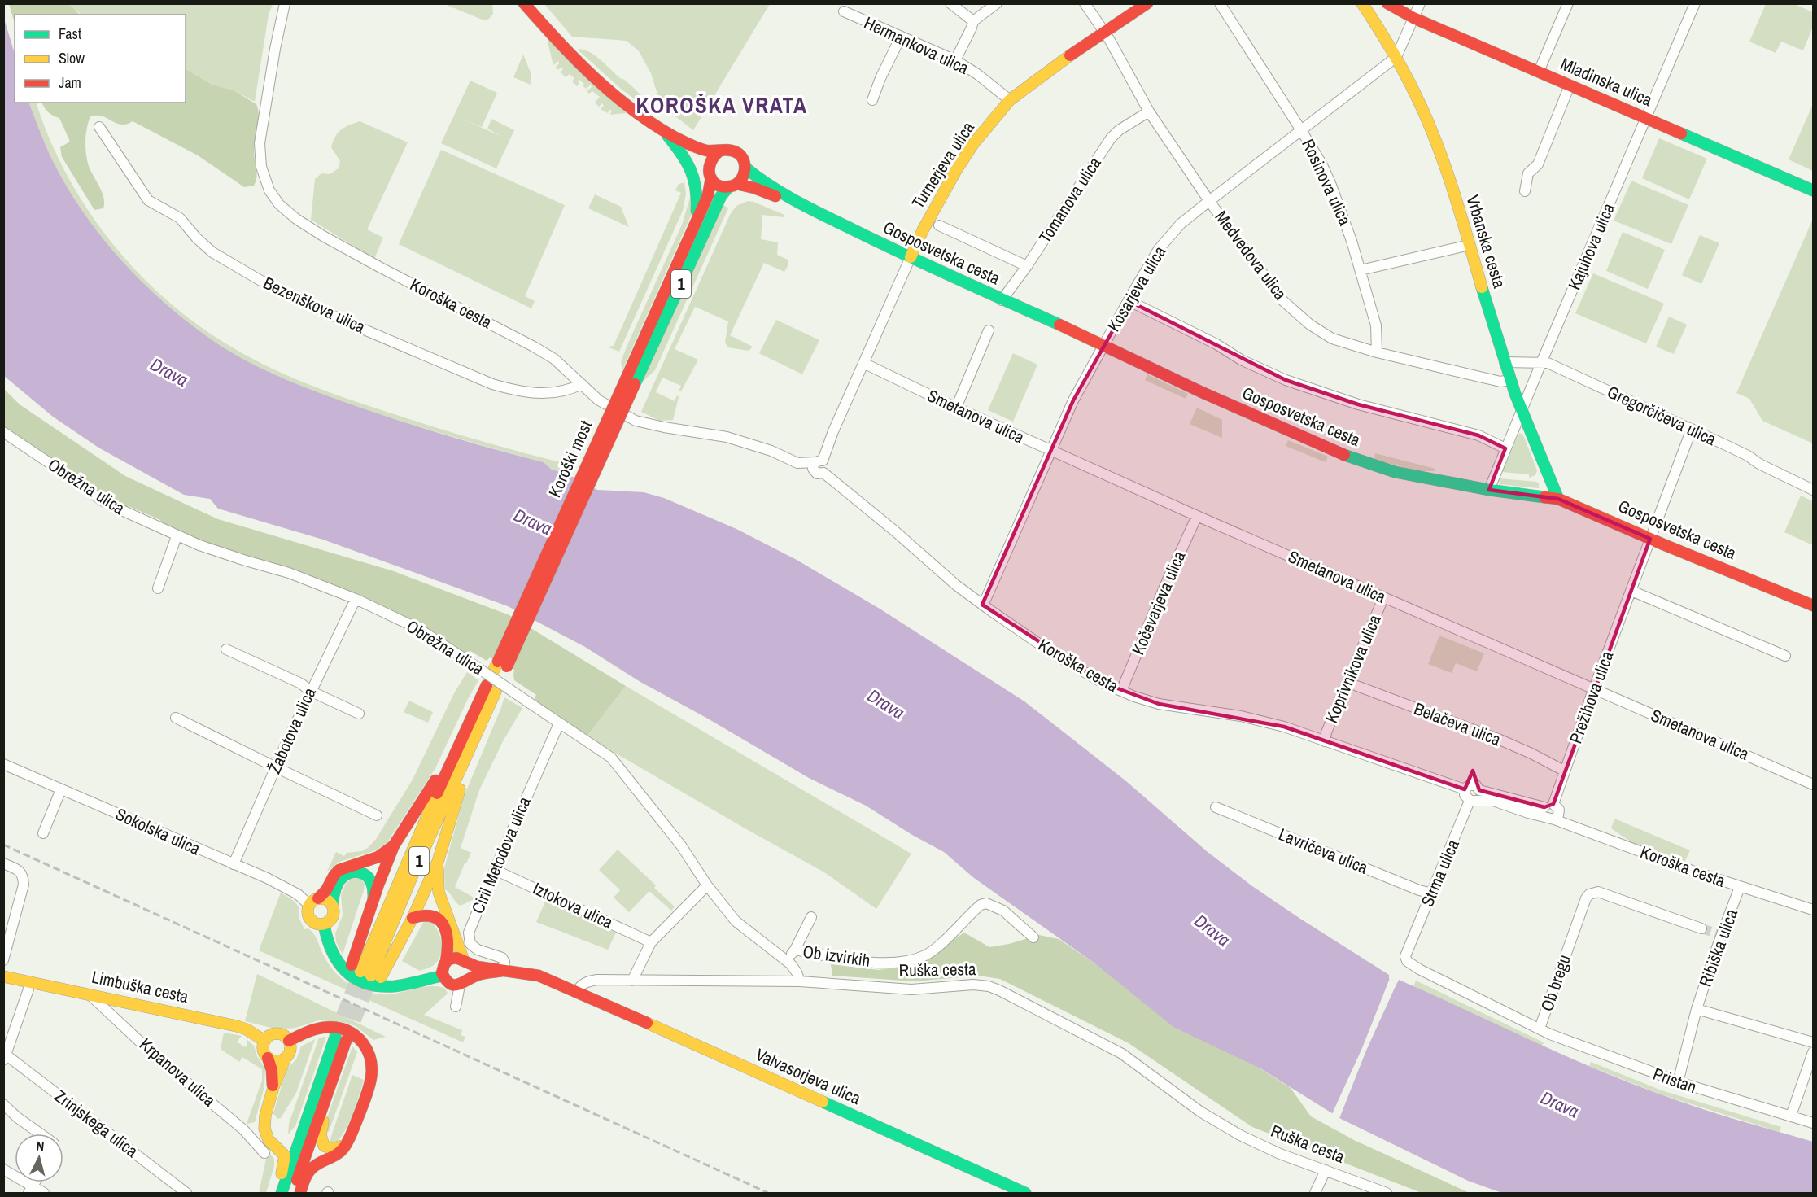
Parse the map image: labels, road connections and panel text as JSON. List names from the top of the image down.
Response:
{
  "streets": {
    "main road": [
      "Mladinska ulica",
      "Turnerjeva ulica",
      "Vrbanska cesta",
      "Gosposvetska cesta",
      "1",
      "Koroški most",
      "Limbuška cesta",
      "Valvasorjeva ulica"
    ],
    "street": [
      "Hermankova ulica",
      "Rosinova ulica",
      "Tomanova ulica",
      "Kajuhova ulica",
      "Medvedova ulica",
      "Kosarjeva ulica",
      "Koroška cesta",
      "Bezenškova ulica",
      "Gregorčičeva ulica",
      "Smetanova ulica",
      "Obrežna ulica",
      "Kočevarjeva ulica",
      "Koprivnikova ulica",
      "Prežihova ulica",
      "Belačeva ulica",
      "Žabotova ulica",
      "Sokolska ulica",
      "Lavričeva ulica",
      "Ciril Metodova ulica",
      "Strma ulica",
      "Iztokova ulica",
      "Ribiška ulica",
      "Ob izvirkih",
      "Ruška cesta",
      "Ob bregu",
      "Krpanova ulica",
      "Pristan",
      "Zrinjskega ulica"
    ]
  },
  "crossings": [
    ["Hermankova ulica", "Turnerjeva ulica"],
    ["Mladinska ulica", "Kajuhova ulica"],
    ["Mladinska ulica", "Kosarjeva ulica"],
    ["Turnerjeva ulica", "Gosposvetska cesta"],
    ["Turnerjeva ulica", "Medvedova ulica"],
    ["Turnerjeva ulica", "Koroška cesta"],
    ["Turnerjeva ulica", "Smetanova ulica"],
    ["Rosinova ulica", "Medvedova ulica"],
    ["Rosinova ulica", "Kosarjeva ulica"],
    ["Tomanova ulica", "Gosposvetska cesta"],
    ["Tomanova ulica", "Medvedova ulica"],
    ["Vrbanska cesta", "Kajuhova ulica"],
    ["Vrbanska cesta", "Gosposvetska cesta"],
    ["Vrbanska cesta", "Medvedova ulica"],
    ["Vrbanska cesta", "Kosarjeva ulica"],
    ["Vrbanska cesta", "Gregorčičeva ulica"],
    ["Kajuhova ulica", "Gosposvetska cesta"],
    ["Kajuhova ulica", "Gregorčičeva ulica"],
    ["Gosposvetska cesta", "Kosarjeva ulica"],
    ["Gosposvetska cesta", "Prežihova ulica"],
    ["Medvedova ulica", "Kosarjeva ulica"],
    ["1", "Koroški most"],
    ["Kosarjeva ulica", "Koroška cesta"],
    ["Kosarjeva ulica", "Smetanova ulica"],
    ["Koroška cesta", "Bezenškova ulica"],
    ["Koroška cesta", "Kočevarjeva ulica"],
    ["Koroška cesta", "Koprivnikova ulica"],
    ["Koroška cesta", "Prežihova ulica"],
    ["Koroška cesta", "Strma ulica"],
    ["Koroška cesta", "Ribiška ulica"],
    ["Gregorčičeva ulica", "Prežihova ulica"],
    ["Smetanova ulica", "Kočevarjeva ulica"],
    ["Smetanova ulica", "Koprivnikova ulica"],
    ["Smetanova ulica", "Prežihova ulica"],
    ["Obrežna ulica", "Žabotova ulica"],
    ["Obrežna ulica", "Ciril Metodova ulica"],
    ["Obrežna ulica", "Ob izvirkih"],
    ["Obrežna ulica", "Ruška cesta"],
    ["Koprivnikova ulica", "Belačeva ulica"],
    ["Prežihova ulica", "Belačeva ulica"],
    ["Žabotova ulica", "Sokolska ulica"],
    ["Lavričeva ulica", "Strma ulica"],
    ["Ciril Metodova ulica", "Iztokova ulica"],
    ["Strma ulica", "Ob bregu"],
    ["Ribiška ulica", "Pristan"],
    ["Ruška cesta", "Valvasorjeva ulica"],
    ["Ob bregu", "Pristan"],
    ["Limbuška cesta", "Krpanova ulica"]
  ],
  "districts": ["KOROŠKA VRATA"],
  "water": ["Drava"],
  "legend": ["Fast", "Slow", "Jam"],
  "north": "top"
}
